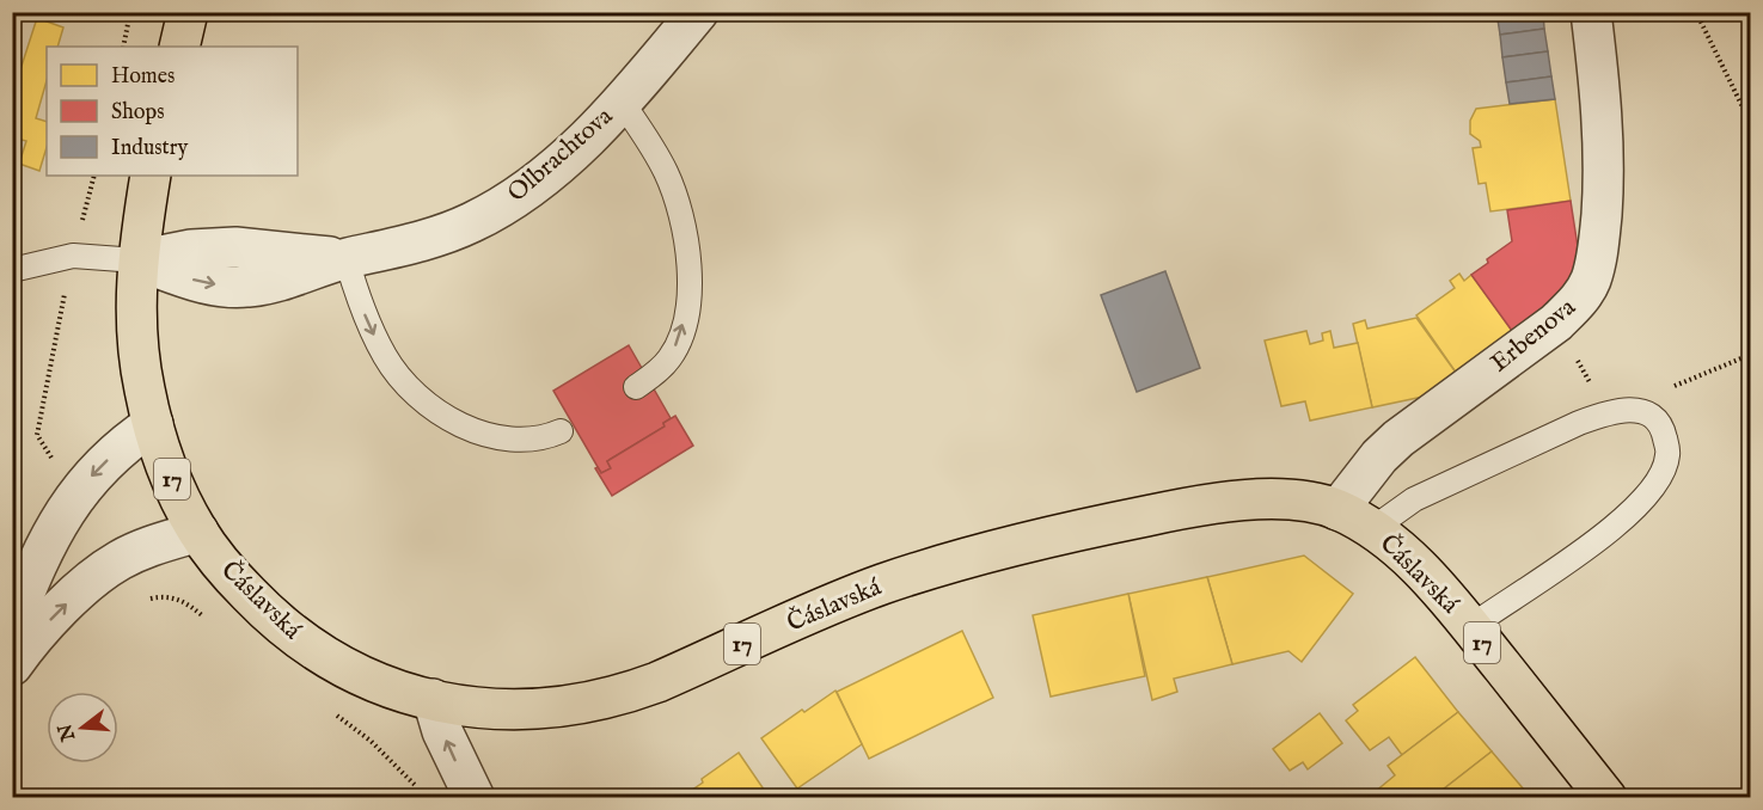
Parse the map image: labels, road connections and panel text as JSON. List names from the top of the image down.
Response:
{
  "streets": {
    "main road": ["17", "Čáslavská"],
    "street": ["Olbrachtova", "Erbenova"]
  },
  "crossings": [
    ["Olbrachtova", "Čáslavská"],
    ["Erbenova", "Čáslavská"]
  ],
  "legend": ["Homes", "Shops", "Industry"],
  "north": "left"
}
